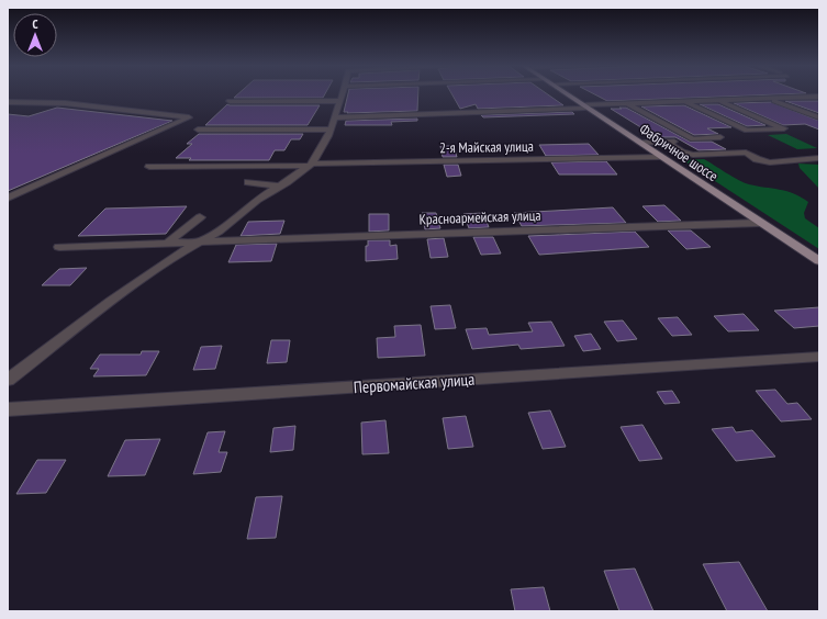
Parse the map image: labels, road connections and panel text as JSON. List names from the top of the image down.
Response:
{
  "streets": {
    "main road": ["Фабричное шоссе"],
    "street": ["2-я Майская улица", "Красноармейская улица", "Первомайская улица"]
  },
  "crossings": [
    ["2-я Майская улица", "Фабричное шоссе"],
    ["Фабричное шоссе", "Красноармейская улица"]
  ],
  "north": "top"
}
